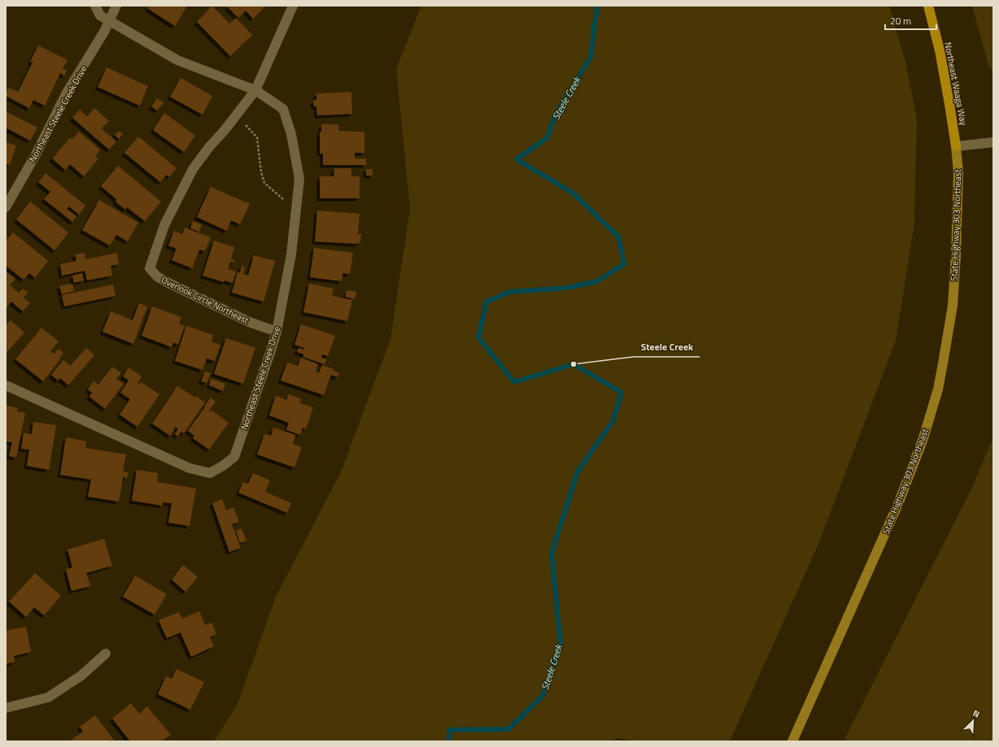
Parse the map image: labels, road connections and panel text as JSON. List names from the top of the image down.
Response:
{
  "streets": {
    "highway": ["Northeast Waaga Way"],
    "main road": ["State Highway 303 Northeast"],
    "street": ["Northeast Steele Creek Drive", "Overlook Circle Northeast"]
  },
  "crossings": [
    ["Northeast Waaga Way", "State Highway 303 Northeast"],
    ["Northeast Steele Creek Drive", "Overlook Circle Northeast"]
  ],
  "water": ["Steele Creek"],
  "places": ["Steele Creek"],
  "scale_bar": "20 m",
  "north": "top right"
}
